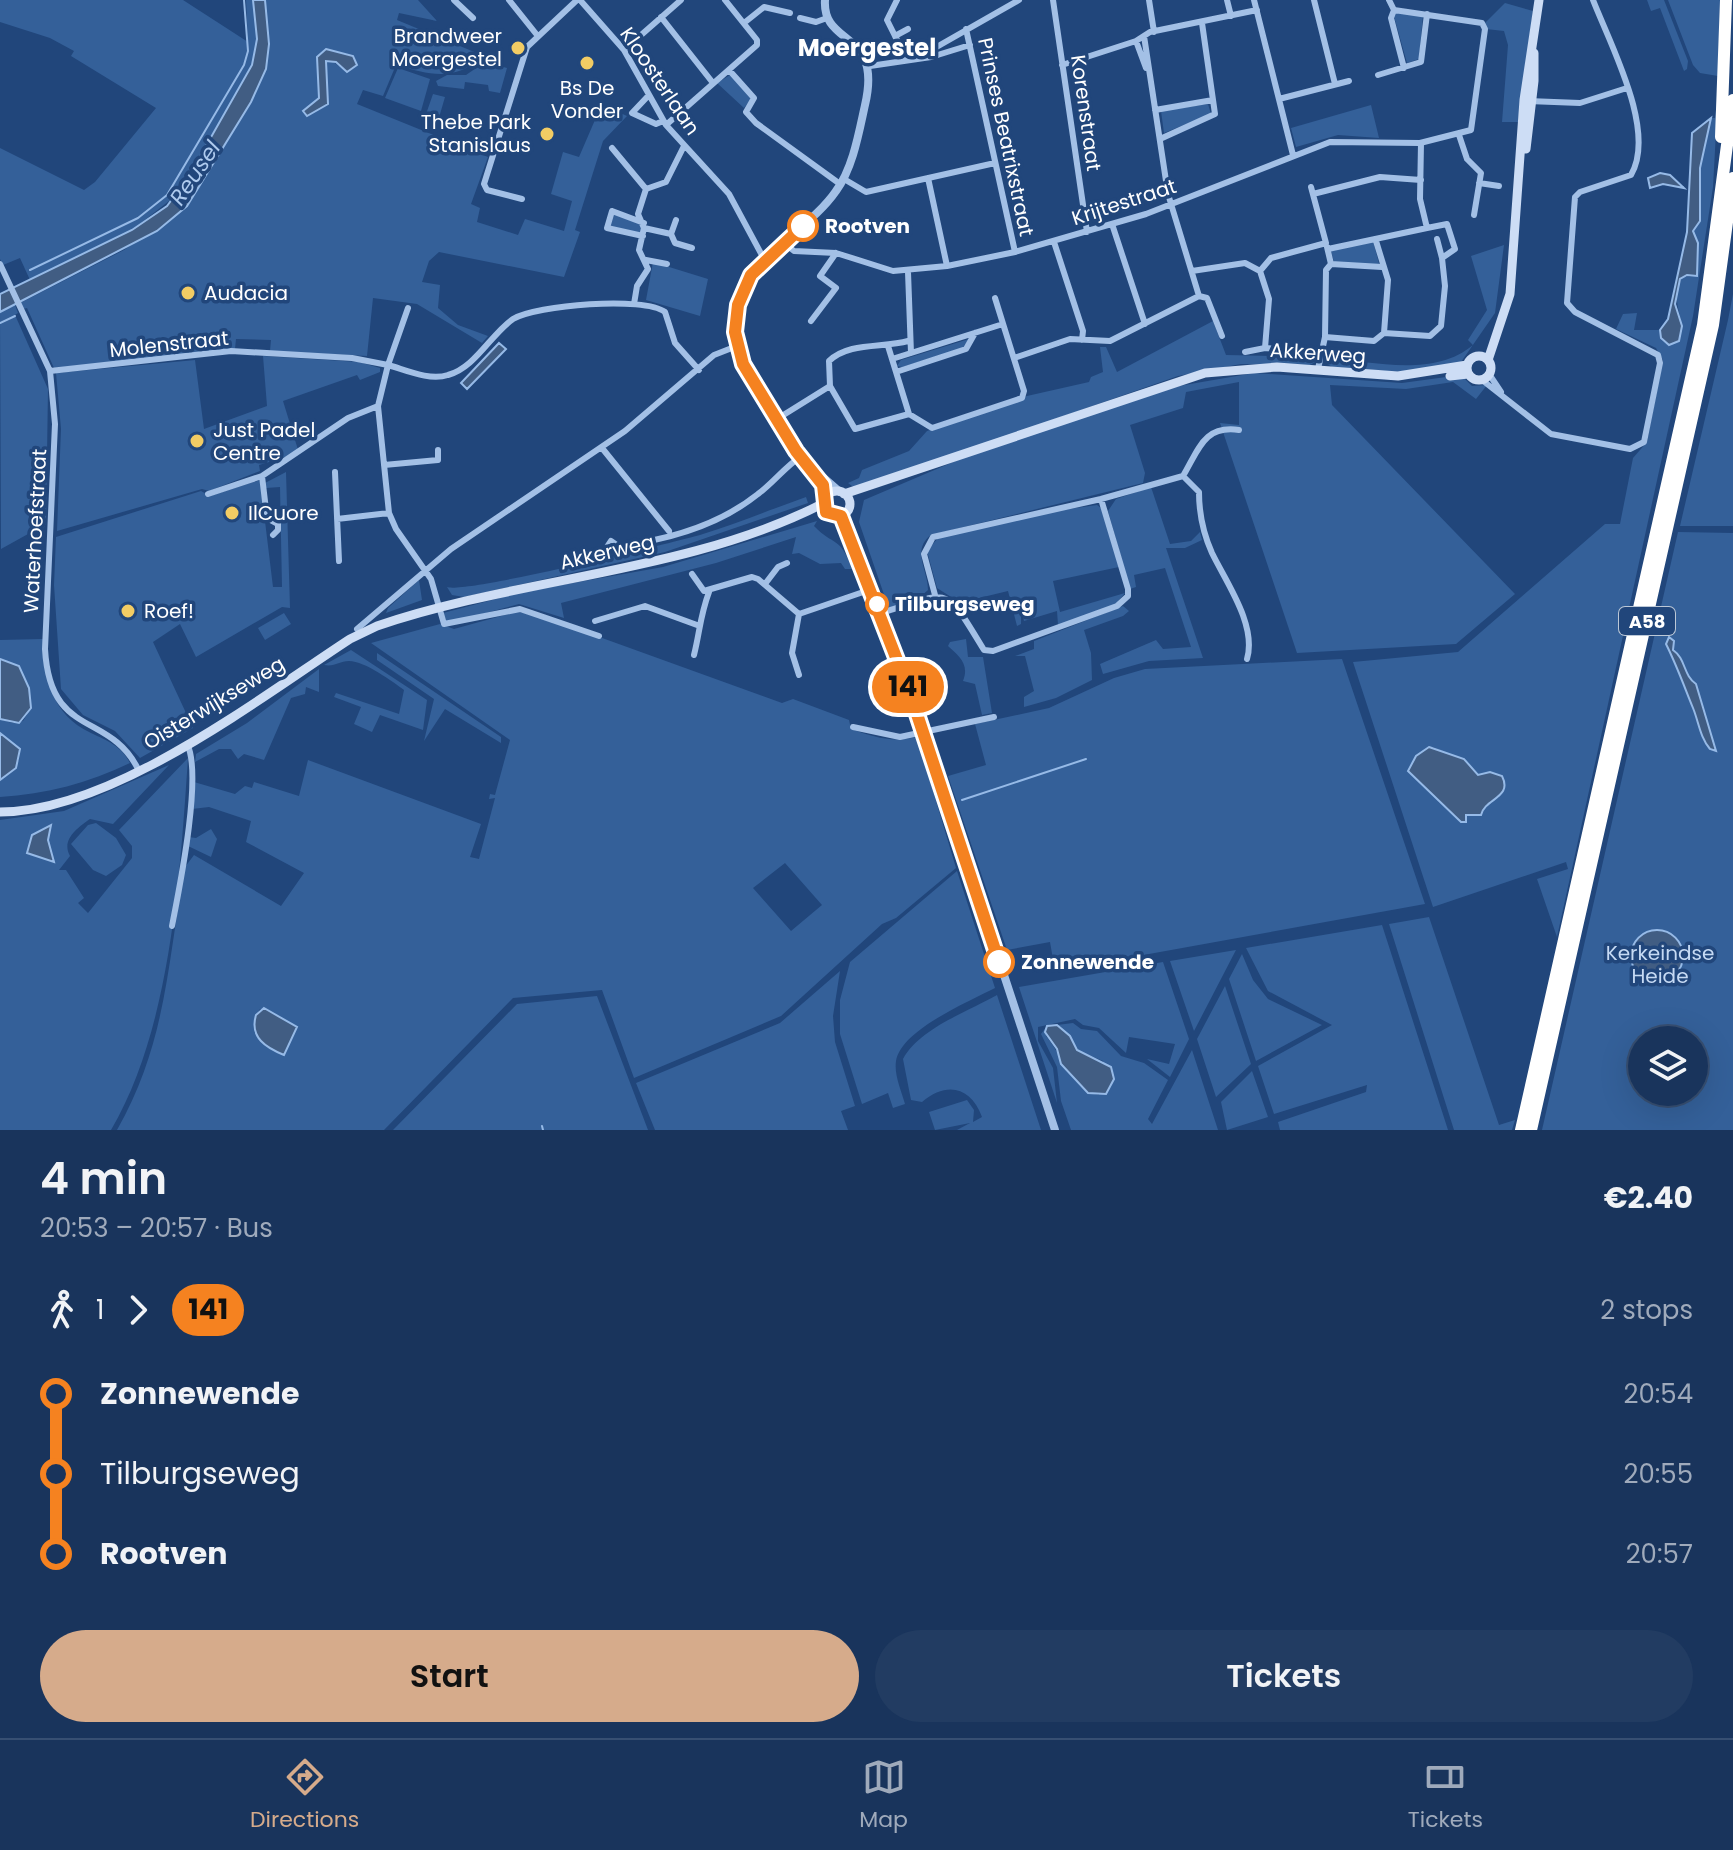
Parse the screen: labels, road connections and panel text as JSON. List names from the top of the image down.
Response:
{
  "streets": {
    "highway": ["A58"],
    "main road": ["Akkerweg", "Oisterwijkseweg"],
    "street": [
      "Kloosterlaan",
      "Korenstraat",
      "Prinses Beatrixstraat",
      "Krijtestraat",
      "Molenstraat",
      "Waterhoefstraat"
    ]
  },
  "crossings": [
    ["Korenstraat", "Krijtestraat"],
    ["Prinses Beatrixstraat", "Krijtestraat"],
    ["Molenstraat", "Waterhoefstraat"],
    ["Akkerweg", "Oisterwijkseweg"],
    ["Waterhoefstraat", "Oisterwijkseweg"]
  ],
  "districts": ["Moergestel"],
  "water": ["Reusel"],
  "parks": ["Kerkeindse Heide"],
  "places": [
    "Brandweer Moergestel",
    "Bs De Vonder",
    "Thebe Park Stanislaus",
    "Rootven",
    "Audacia",
    "Just Padel Centre",
    "IlCuore",
    "Tilburgseweg",
    "Roef!",
    "Zonnewende"
  ],
  "lines": ["bus line 141"],
  "page": {
    "on_map": "141",
    "heading": ["4 min", "20:53 – 20:57 · Bus", "€2.40"],
    "legs": ["1", "141", "2 stops"],
    "list": [
      {
        "name": "Zonnewende",
        "value": "20:54"
      },
      {
        "name": "Tilburgseweg",
        "value": "20:55"
      },
      {
        "name": "Rootven",
        "value": "20:57"
      }
    ],
    "buttons": ["Start", "Tickets"],
    "tabs": ["Directions", "Map", "Tickets"]
  }
}
